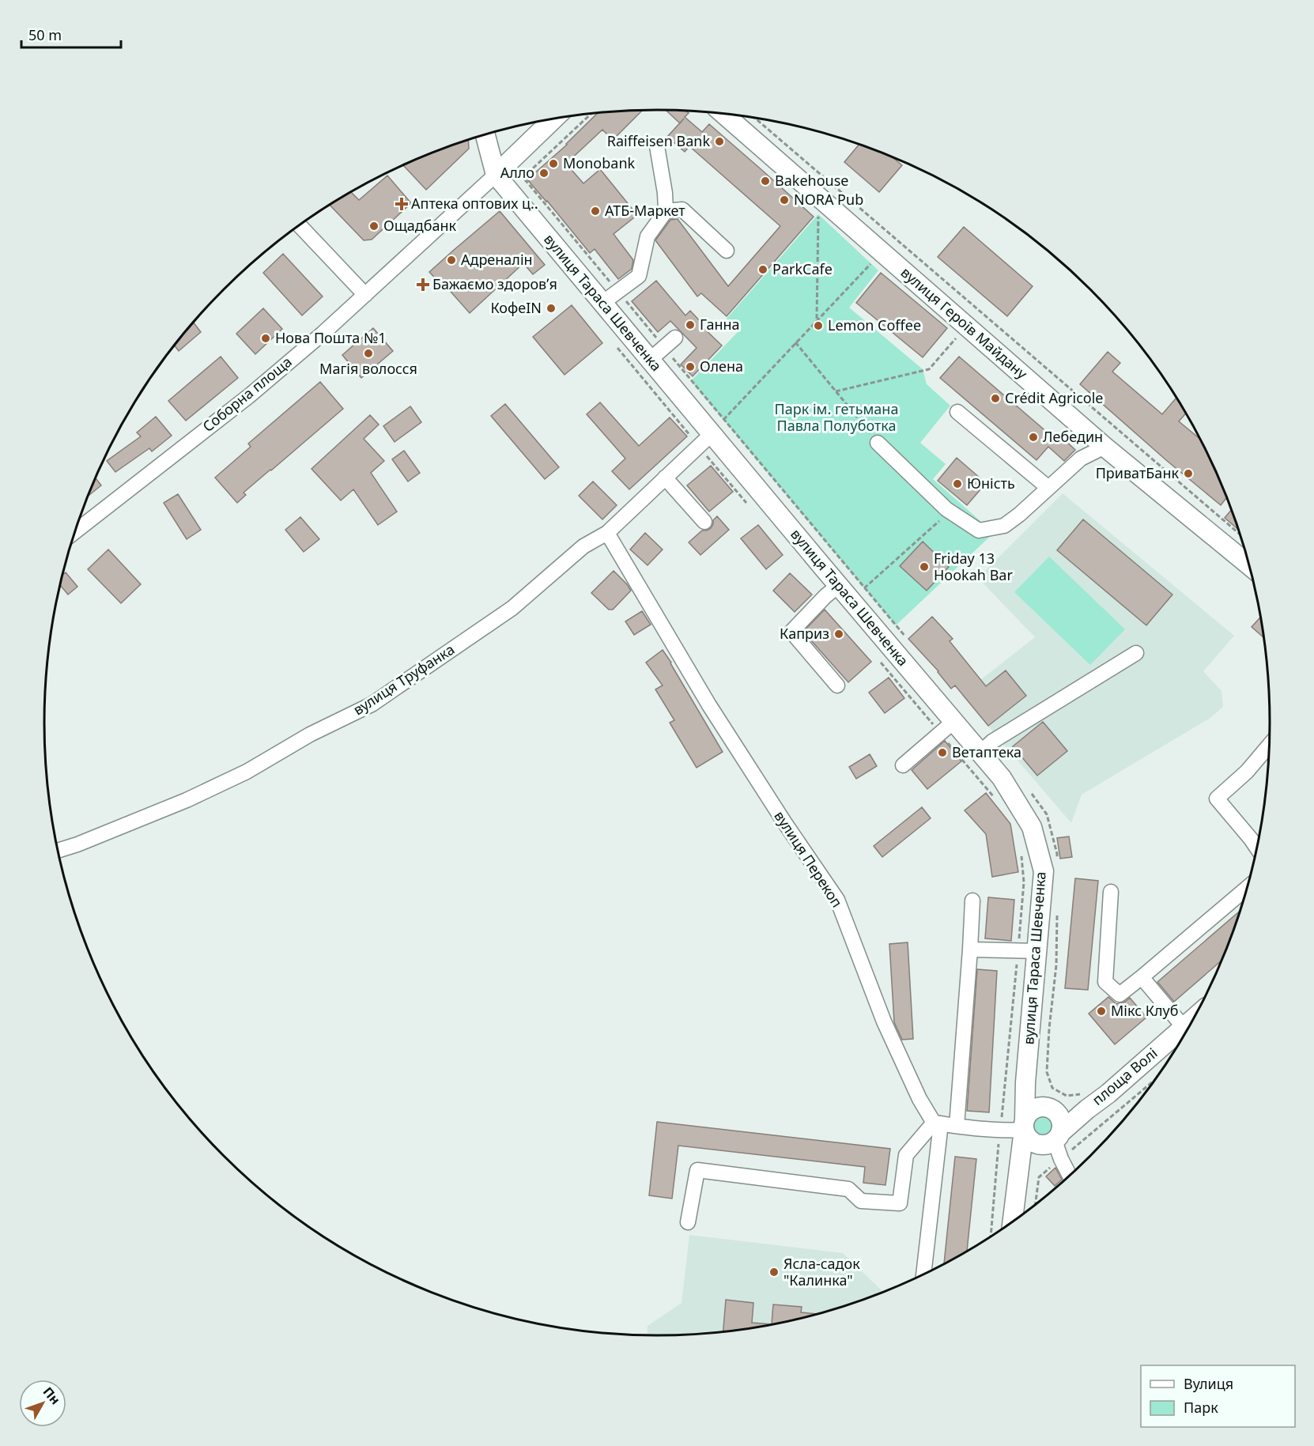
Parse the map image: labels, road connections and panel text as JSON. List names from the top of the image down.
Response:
{
  "streets": {
    "main road": [
      "вулиця Тараса Шевченка",
      "вулиця Героїв Майдану",
      "Соборна площа",
      "площа Волі"
    ],
    "street": ["вулиця Труфанка", "вулиця Перекоп"]
  },
  "crossings": [
    ["вулиця Тараса Шевченка", "Соборна площа"],
    ["вулиця Тараса Шевченка", "вулиця Труфанка"],
    ["вулиця Тараса Шевченка", "площа Волі"],
    ["вулиця Труфанка", "вулиця Перекоп"]
  ],
  "parks": ["Парк ім. гетьмана Павла Полуботка"],
  "places": {
    "other": [
      "Raiffeisen Bank",
      "Monobank",
      "Алло",
      "Bakehouse",
      "NORA Pub",
      "АТБ-Маркет",
      "Ощадбанк",
      "Адреналін",
      "ParkCafe",
      "КофеIN",
      "Ганна",
      "Lemon Coffee",
      "Нова Пошта №1",
      "Магія волосся",
      "Олена",
      "Crédit Agricole",
      "Лебедин",
      "ПриватБанк",
      "Юність",
      "Friday 13 Hookah Bar",
      "Каприз",
      "Ветаптека",
      "Мікс Клуб",
      "Ясла-садок \"Калинка\""
    ],
    "health": ["Аптека оптових ц‥", "Бажаємо здоровʼя"]
  },
  "legend": ["Вулиця", "Парк"],
  "scale_bar": "50 m",
  "north": "top right"
}
